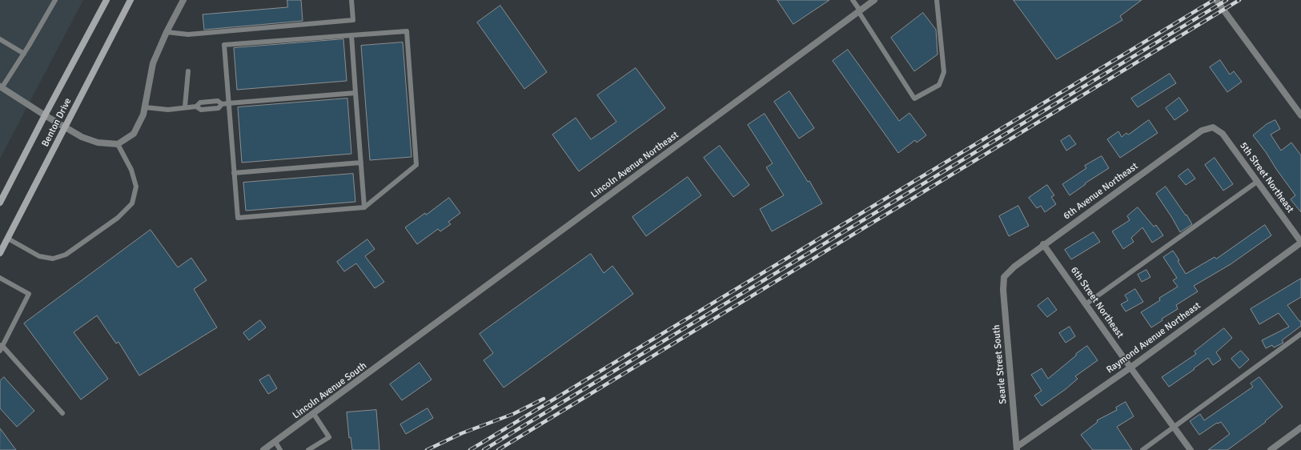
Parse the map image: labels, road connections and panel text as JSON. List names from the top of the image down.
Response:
{
  "streets": {
    "main road": ["Benton Drive"],
    "street": [
      "Lincoln Avenue Northeast",
      "5th Street Northeast",
      "6th Avenue Northeast",
      "6th Street Northeast",
      "Raymond Avenue Northeast",
      "Searle Street South",
      "Lincoln Avenue South"
    ]
  },
  "crossings": [
    ["Lincoln Avenue Northeast", "Lincoln Avenue South"],
    ["5th Street Northeast", "6th Avenue Northeast"],
    ["5th Street Northeast", "Raymond Avenue Northeast"],
    ["6th Avenue Northeast", "6th Street Northeast"],
    ["6th Avenue Northeast", "Searle Street South"],
    ["6th Street Northeast", "Raymond Avenue Northeast"],
    ["Raymond Avenue Northeast", "Searle Street South"]
  ]
}
